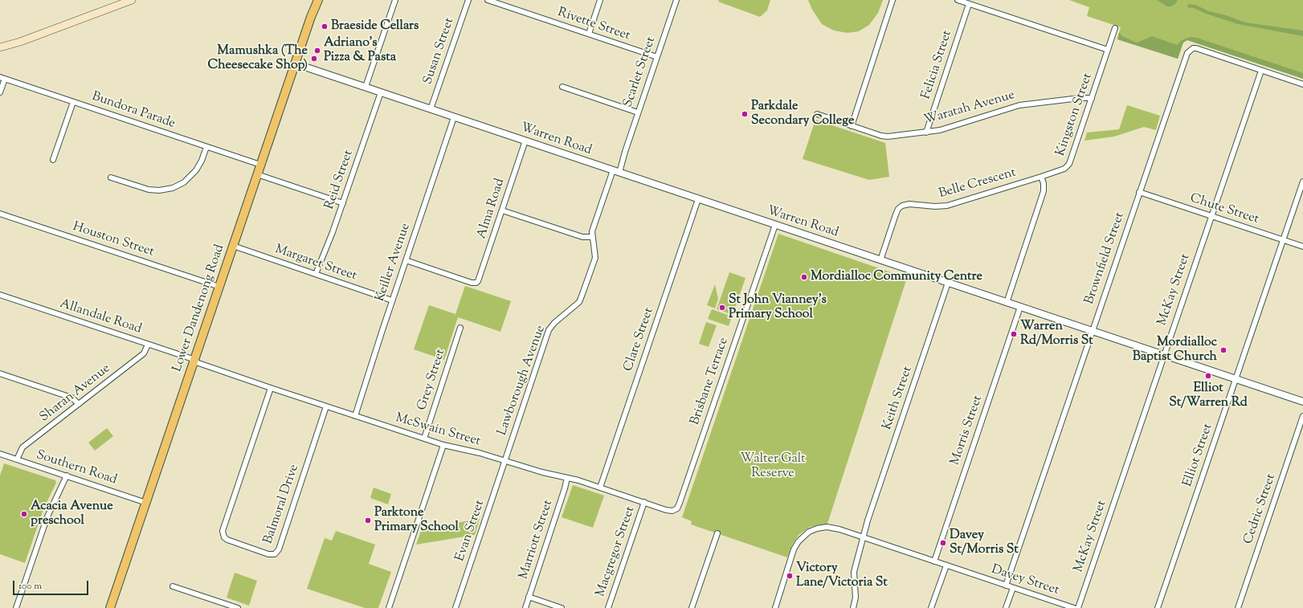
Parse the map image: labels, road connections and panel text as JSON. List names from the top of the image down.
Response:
{
  "streets": {
    "highway": ["Lower Dandenong Road"],
    "street": [
      "Rivette Street",
      "Susan Street",
      "Felicia Street",
      "Scarlet Street",
      "Waratah Avenue",
      "Bundora Parade",
      "Kingston Street",
      "Warren Road",
      "Reid Street",
      "Belle Crescent",
      "Alma Road",
      "Chute Street",
      "Houston Street",
      "Brownfield Street",
      "Keiller Avenue",
      "Margaret Street",
      "McKay Street",
      "Allandale Road",
      "Clare Street",
      "Grey Street",
      "Lawborough Avenue",
      "Brisbane Terrace",
      "Sharan Avenue",
      "Keith Street",
      "McSwain Street",
      "Morris Street",
      "Elliot Street",
      "Southern Road",
      "Balmoral Drive",
      "Cedric Street",
      "Evan Street",
      "Marriott Street",
      "Macgregor Street",
      "Davey Street"
    ]
  },
  "crossings": [
    ["Rivette Street", "Scarlet Street"],
    ["Susan Street", "Warren Road"],
    ["Felicia Street", "Waratah Avenue"],
    ["Scarlet Street", "Warren Road"],
    ["Scarlet Street", "Lawborough Avenue"],
    ["Waratah Avenue", "Kingston Street"],
    ["Bundora Parade", "Lower Dandenong Road"],
    ["Kingston Street", "Belle Crescent"],
    ["Warren Road", "Reid Street"],
    ["Warren Road", "Belle Crescent"],
    ["Warren Road", "Alma Road"],
    ["Warren Road", "Brownfield Street"],
    ["Warren Road", "Keiller Avenue"],
    ["Warren Road", "McKay Street"],
    ["Warren Road", "Lower Dandenong Road"],
    ["Warren Road", "Clare Street"],
    ["Warren Road", "Lawborough Avenue"],
    ["Warren Road", "Brisbane Terrace"],
    ["Warren Road", "Keith Street"],
    ["Warren Road", "Morris Street"],
    ["Warren Road", "Elliot Street"],
    ["Reid Street", "Margaret Street"],
    ["Alma Road", "Keiller Avenue"],
    ["Chute Street", "Brownfield Street"],
    ["Chute Street", "McKay Street"],
    ["Chute Street", "Elliot Street"],
    ["Houston Street", "Lower Dandenong Road"],
    ["Brownfield Street", "McKay Street"],
    ["Brownfield Street", "Davey Street"],
    ["Keiller Avenue", "Margaret Street"],
    ["Keiller Avenue", "McSwain Street"],
    ["Margaret Street", "Lower Dandenong Road"],
    ["Lower Dandenong Road", "Allandale Road"],
    ["Lower Dandenong Road", "McSwain Street"],
    ["Lower Dandenong Road", "Southern Road"],
    ["Allandale Road", "Sharan Avenue"],
    ["Allandale Road", "McSwain Street"],
    ["Clare Street", "McSwain Street"],
    ["Grey Street", "McSwain Street"],
    ["Lawborough Avenue", "McSwain Street"],
    ["Lawborough Avenue", "Evan Street"],
    ["Brisbane Terrace", "McSwain Street"],
    ["Sharan Avenue", "Southern Road"],
    ["Keith Street", "Davey Street"],
    ["McSwain Street", "Balmoral Drive"],
    ["McSwain Street", "Evan Street"],
    ["McSwain Street", "Marriott Street"],
    ["McSwain Street", "Macgregor Street"],
    ["Morris Street", "Davey Street"]
  ],
  "parks": ["Walter Galt Reserve"],
  "places": [
    "Braeside Cellars",
    "Adriano's Pizza & Pasta",
    "Mamushka (The Cheesecake Shop)",
    "Parkdale Secondary College",
    "Mordialloc Community Centre",
    "St John Vianney's Primary School",
    "Warren Rd/Morris St",
    "Mordialloc Baptist Church",
    "Elliot St/Warren Rd",
    "Acacia Avenue preschool",
    "Parktone Primary School",
    "Davey St/Morris St",
    "Victory Lane/Victoria St"
  ],
  "scale_bar": "100 m"
}
